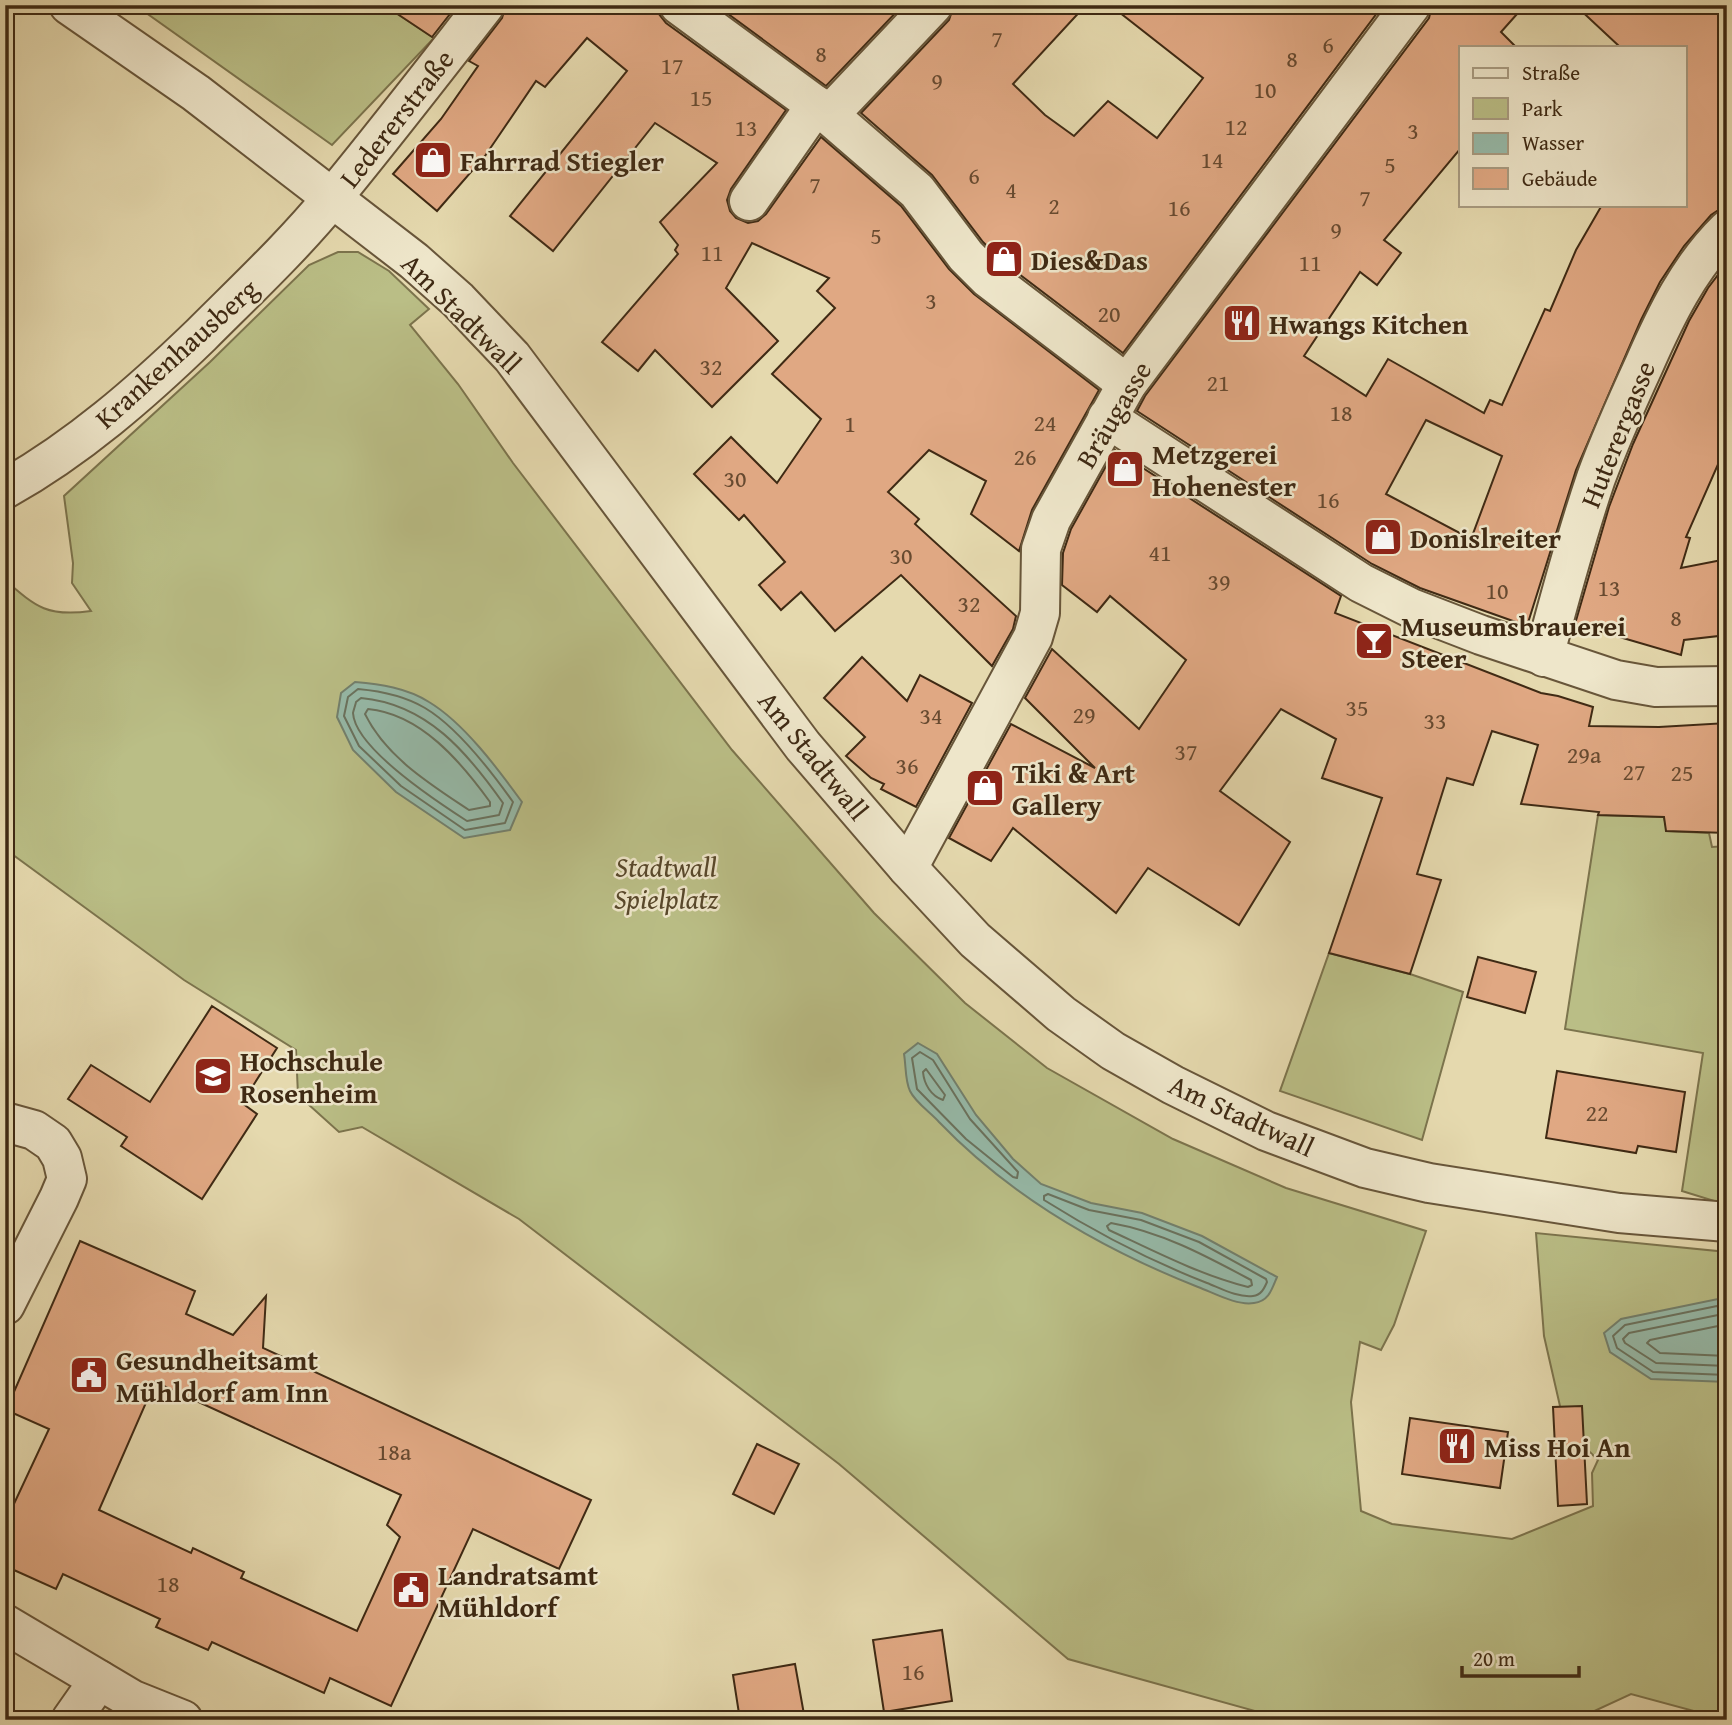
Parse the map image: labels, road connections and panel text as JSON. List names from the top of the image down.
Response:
{
  "streets": {
    "street": [
      "Ledererstraße",
      "Am Stadtwall",
      "Krankenhausberg",
      "Bräugasse",
      "Huterergasse"
    ]
  },
  "crossings": [
    ["Ledererstraße", "Am Stadtwall"],
    ["Ledererstraße", "Krankenhausberg"],
    ["Am Stadtwall", "Krankenhausberg"],
    ["Am Stadtwall", "Bräugasse"]
  ],
  "parks": ["Stadtwall Spielplatz"],
  "places": {
    "shop": [
      "Fahrrad Stiegler",
      "Dies&Das",
      "Metzgerei Hohenester",
      "Donislreiter",
      "Tiki & Art Gallery"
    ],
    "restaurant": ["Hwangs Kitchen", "Miss Hoi An"],
    "bar": ["Museumsbrauerei Steer"],
    "school or university": ["Hochschule Rosenheim"],
    "public building": ["Gesundheitsamt Mühldorf am Inn", "Landratsamt Mühldorf"]
  },
  "house_numbers": [
    "7",
    "6",
    "8",
    "8",
    "17",
    "9",
    "10",
    "15",
    "12",
    "13",
    "3",
    "14",
    "5",
    "6",
    "7",
    "4",
    "7",
    "2",
    "16",
    "9",
    "5",
    "11",
    "11",
    "3",
    "20",
    "32",
    "21",
    "18",
    "24",
    "1",
    "26",
    "30",
    "16",
    "41",
    "30",
    "39",
    "13",
    "10",
    "32",
    "8",
    "35",
    "29",
    "34",
    "33",
    "37",
    "29a",
    "36",
    "27",
    "25",
    "22",
    "18a",
    "18",
    "16"
  ],
  "legend": [
    "Straße",
    "Park",
    "Wasser",
    "Gebäude"
  ],
  "scale_bar": "20 m"
}
